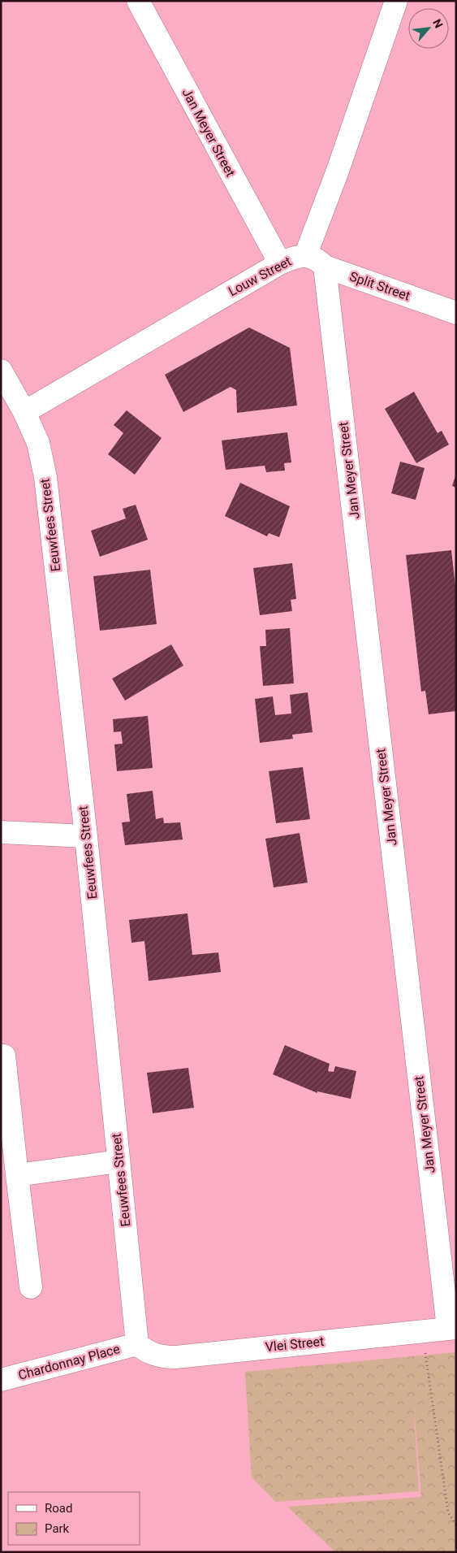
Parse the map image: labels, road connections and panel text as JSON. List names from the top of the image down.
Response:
{
  "streets": {
    "street": [
      "Jan Meyer Street",
      "Louw Street",
      "Split Street",
      "Eeuwfees Street",
      "Vlei Street",
      "Chardonnay Place"
    ]
  },
  "crossings": [
    ["Jan Meyer Street", "Louw Street"],
    ["Jan Meyer Street", "Split Street"],
    ["Jan Meyer Street", "Vlei Street"],
    ["Louw Street", "Split Street"],
    ["Louw Street", "Eeuwfees Street"],
    ["Eeuwfees Street", "Vlei Street"],
    ["Eeuwfees Street", "Chardonnay Place"],
    ["Vlei Street", "Chardonnay Place"]
  ],
  "legend": ["Road", "Park"],
  "north": "top right"
}
